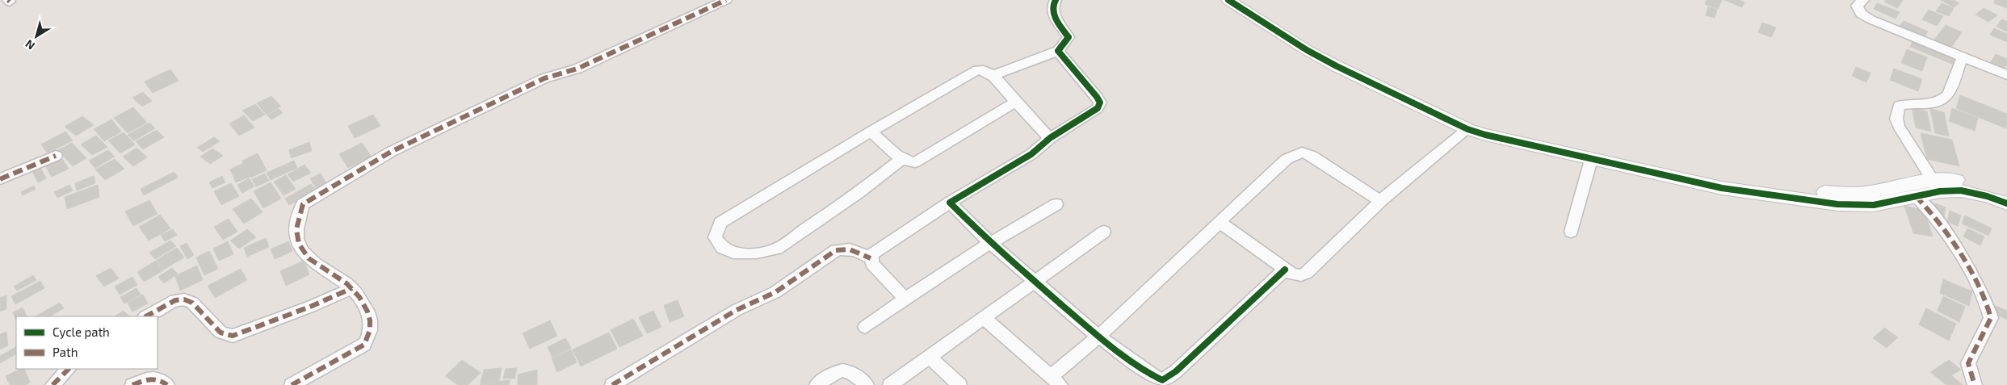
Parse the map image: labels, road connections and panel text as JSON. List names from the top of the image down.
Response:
{
  "legend": ["Cycle path", "Path"],
  "north": "bottom left"
}
